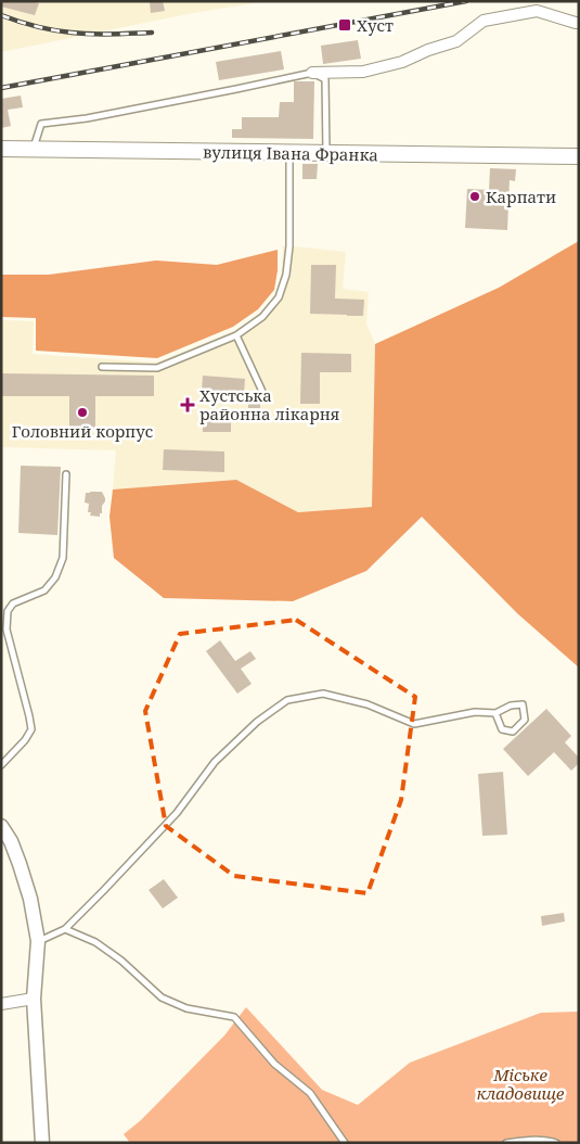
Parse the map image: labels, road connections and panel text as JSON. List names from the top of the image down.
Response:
{
  "streets": {
    "main road": ["вулиця Івана Франка"]
  },
  "parks": ["Міське кладовище"],
  "places": {
    "transit": ["Хуст"],
    "other": ["Карпати", "Головний корпус"],
    "health": ["Хустська районна лікарня"]
  }
}
